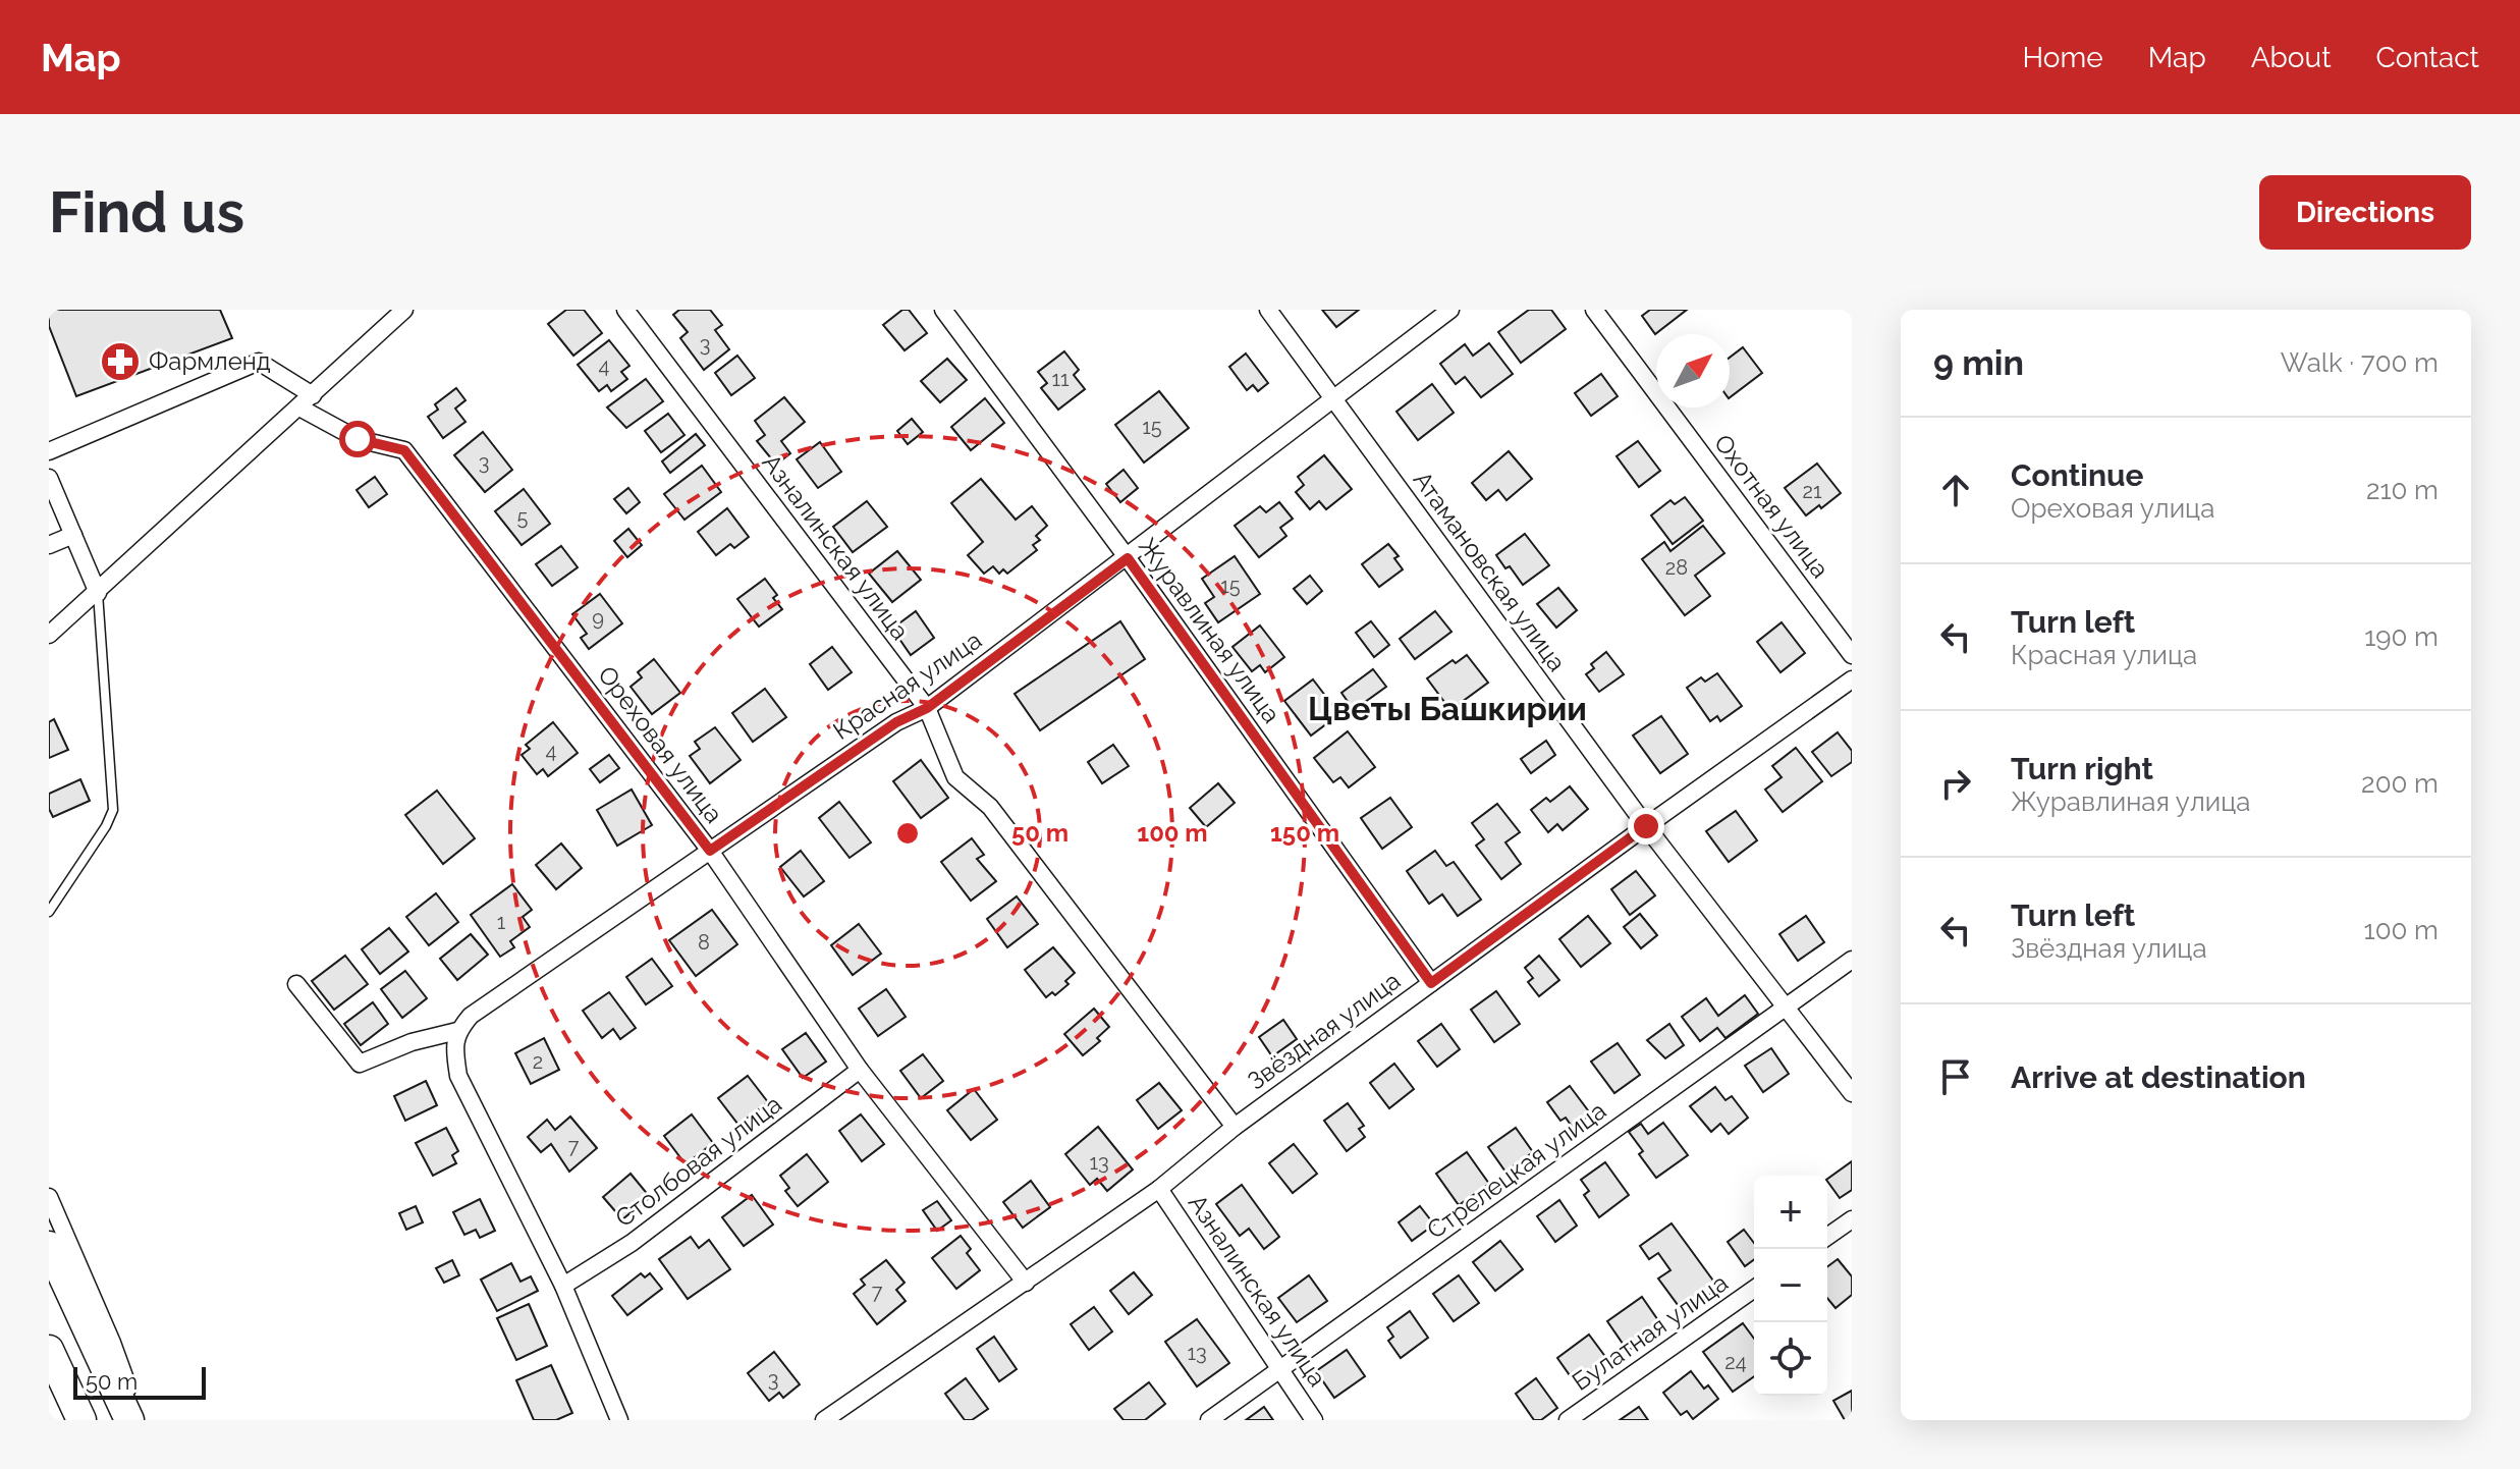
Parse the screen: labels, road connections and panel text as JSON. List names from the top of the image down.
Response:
{
  "streets": {
    "street": [
      "Охотная улица",
      "Азналинская улица",
      "Атамановская улица",
      "Журавлиная улица",
      "Красная улица",
      "Ореховая улица",
      "Звёздная улица",
      "Столбовая улица",
      "Стрелецкая улица",
      "Булатная улица"
    ]
  },
  "crossings": [
    ["Азналинская улица", "Красная улица"],
    ["Азналинская улица", "Звёздная улица"],
    ["Азналинская улица", "Стрелецкая улица"],
    ["Атамановская улица", "Красная улица"],
    ["Атамановская улица", "Звёздная улица"],
    ["Атамановская улица", "Стрелецкая улица"],
    ["Журавлиная улица", "Красная улица"],
    ["Журавлиная улица", "Звёздная улица"],
    ["Красная улица", "Ореховая улица"],
    ["Ореховая улица", "Звёздная улица"],
    ["Ореховая улица", "Столбовая улица"]
  ],
  "districts": ["Цветы Башкирии"],
  "places": {
    "pharmacy": ["Фармленд"]
  },
  "house_numbers": [
    "3",
    "4",
    "11",
    "15",
    "3",
    "21",
    "5",
    "28",
    "15",
    "9",
    "4",
    "1",
    "8",
    "2",
    "7",
    "13",
    "7",
    "13",
    "24",
    "3"
  ],
  "scale_bar": "50 m",
  "north": "top right",
  "page": {
    "header": "Map",
    "nav": [
      "Home",
      "Map",
      "About",
      "Contact"
    ],
    "buttons": "Directions",
    "title": "Find us",
    "heading": ["9 min", "Walk · 700 m"],
    "list": [
      ["Continue", "Ореховая улица", "210 m"],
      ["Turn left", "Красная улица", "190 m"],
      ["Turn right", "Журавлиная улица", "200 m"],
      ["Turn left", "Звёздная улица", "100 m"],
      "Arrive at destination"
    ],
    "map_buttons": ["+", "−"],
    "scale": "50 m"
  },
  "rings": ["50 m", "100 m", "150 m"]
}
